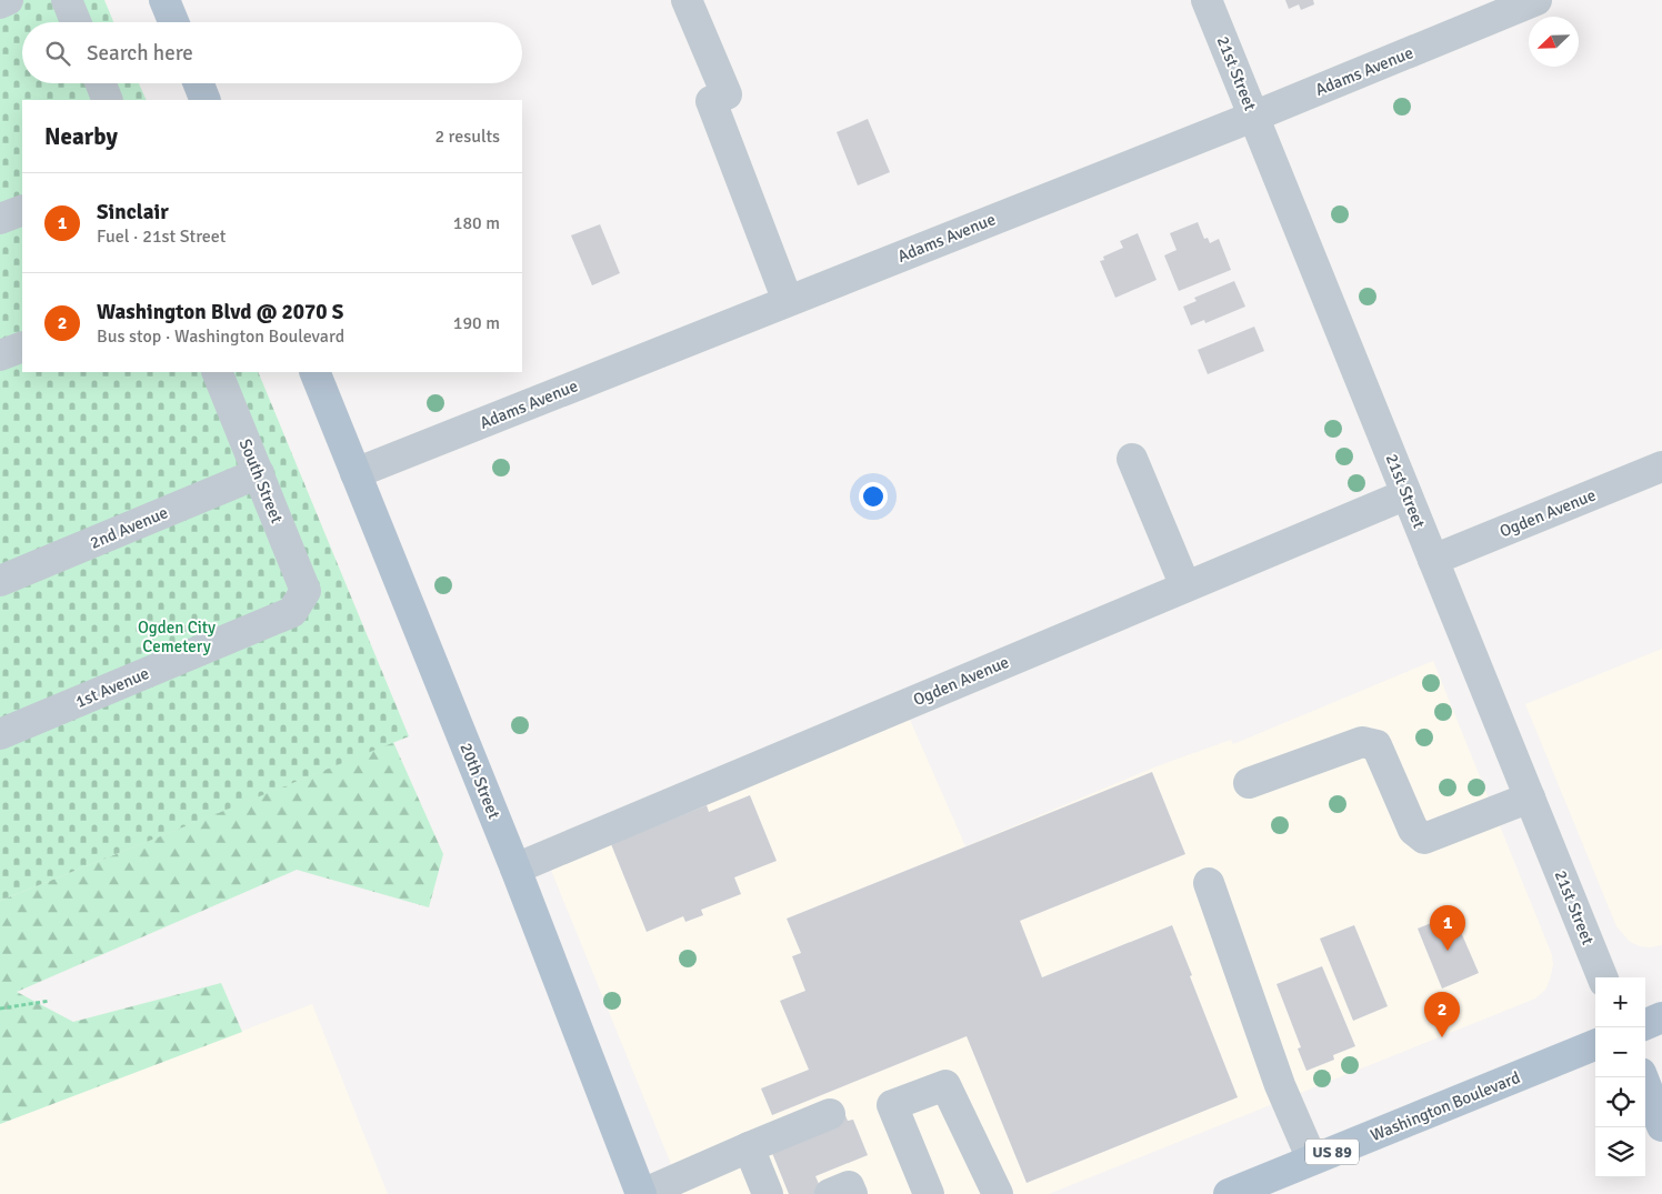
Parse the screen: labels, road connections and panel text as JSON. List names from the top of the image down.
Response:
{
  "streets": {
    "main road": ["20th Street", "Washington Boulevard", "US 89"],
    "street": [
      "Adams Avenue",
      "21st Street",
      "South Street",
      "Ogden Avenue",
      "2nd Avenue",
      "1st Avenue"
    ]
  },
  "crossings": [
    ["Adams Avenue", "21st Street"],
    ["Adams Avenue", "20th Street"],
    ["21st Street", "Ogden Avenue"],
    ["South Street", "2nd Avenue"],
    ["South Street", "1st Avenue"],
    ["Ogden Avenue", "20th Street"]
  ],
  "parks": ["Ogden City Cemetery"],
  "north": "bottom left",
  "page": {
    "search": "Search here",
    "heading": ["Nearby", "2 results"],
    "list": [
      {
        "mark": "1",
        "name": "Sinclair",
        "note": "Fuel · 21st Street",
        "value": "180 m"
      },
      {
        "mark": "2",
        "name": "Washington Blvd @ 2070 S",
        "note": "Bus stop · Washington Boulevard",
        "value": "190 m"
      }
    ],
    "pins": ["1", "2"],
    "map_buttons": ["+", "−"]
  }
}
